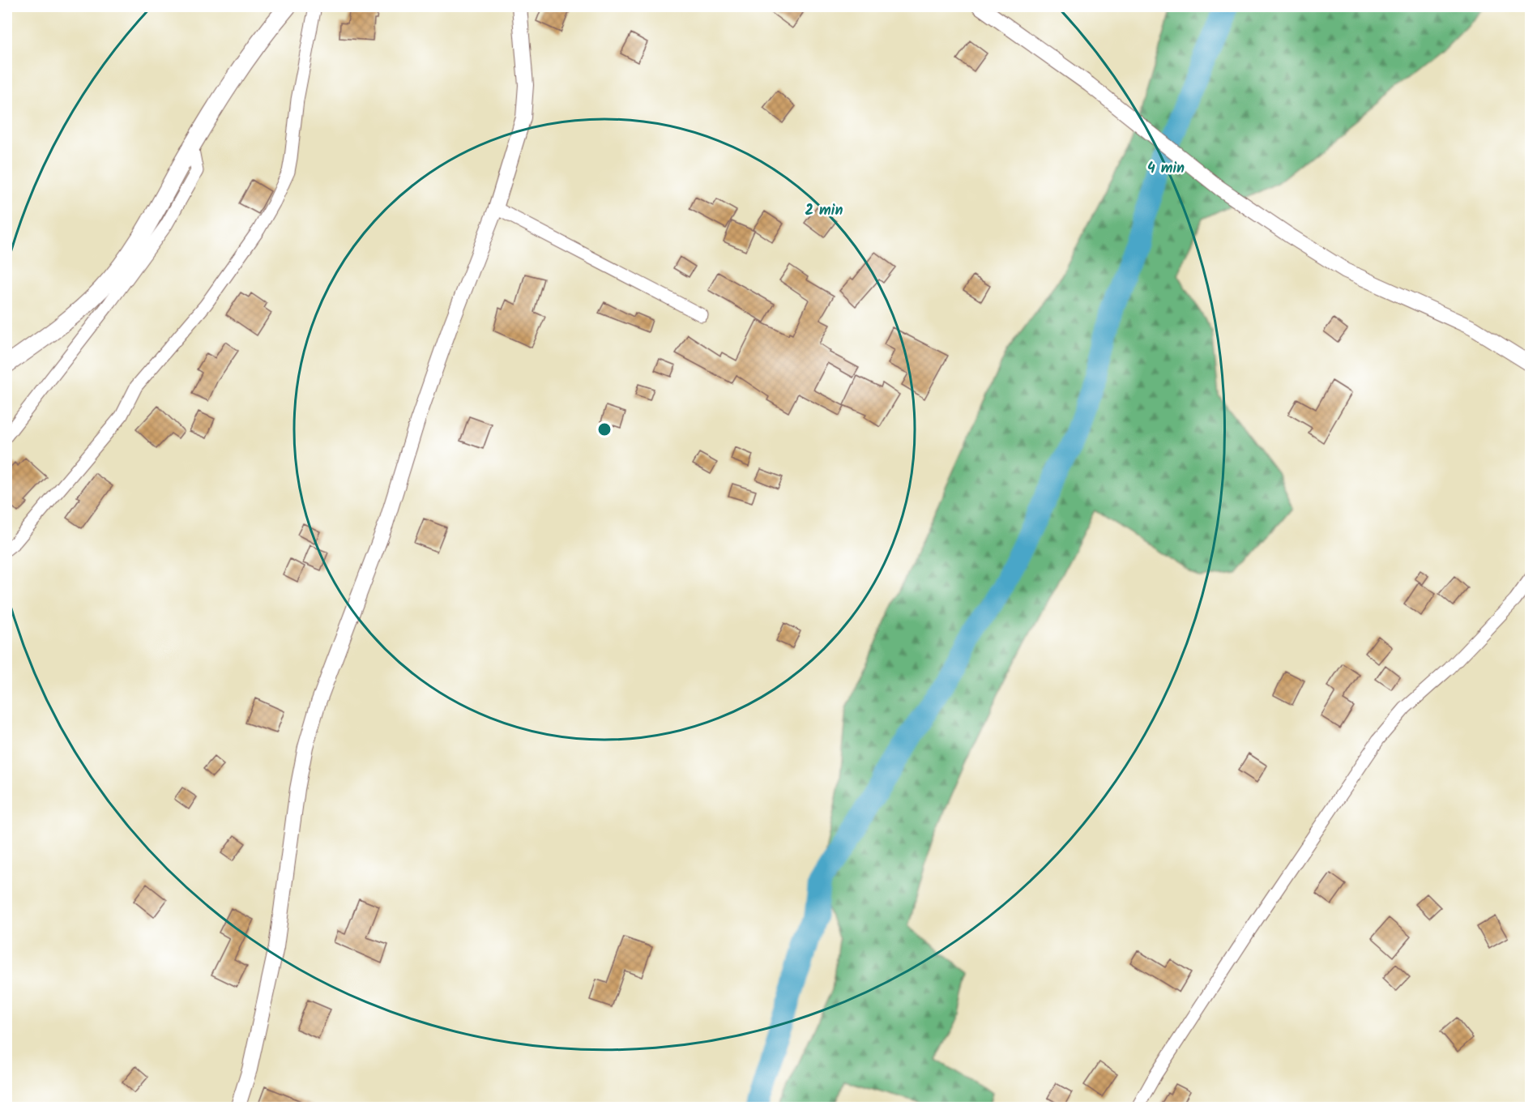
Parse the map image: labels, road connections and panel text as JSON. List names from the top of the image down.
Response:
{
  "rings": ["4 min", "2 min"]
}
